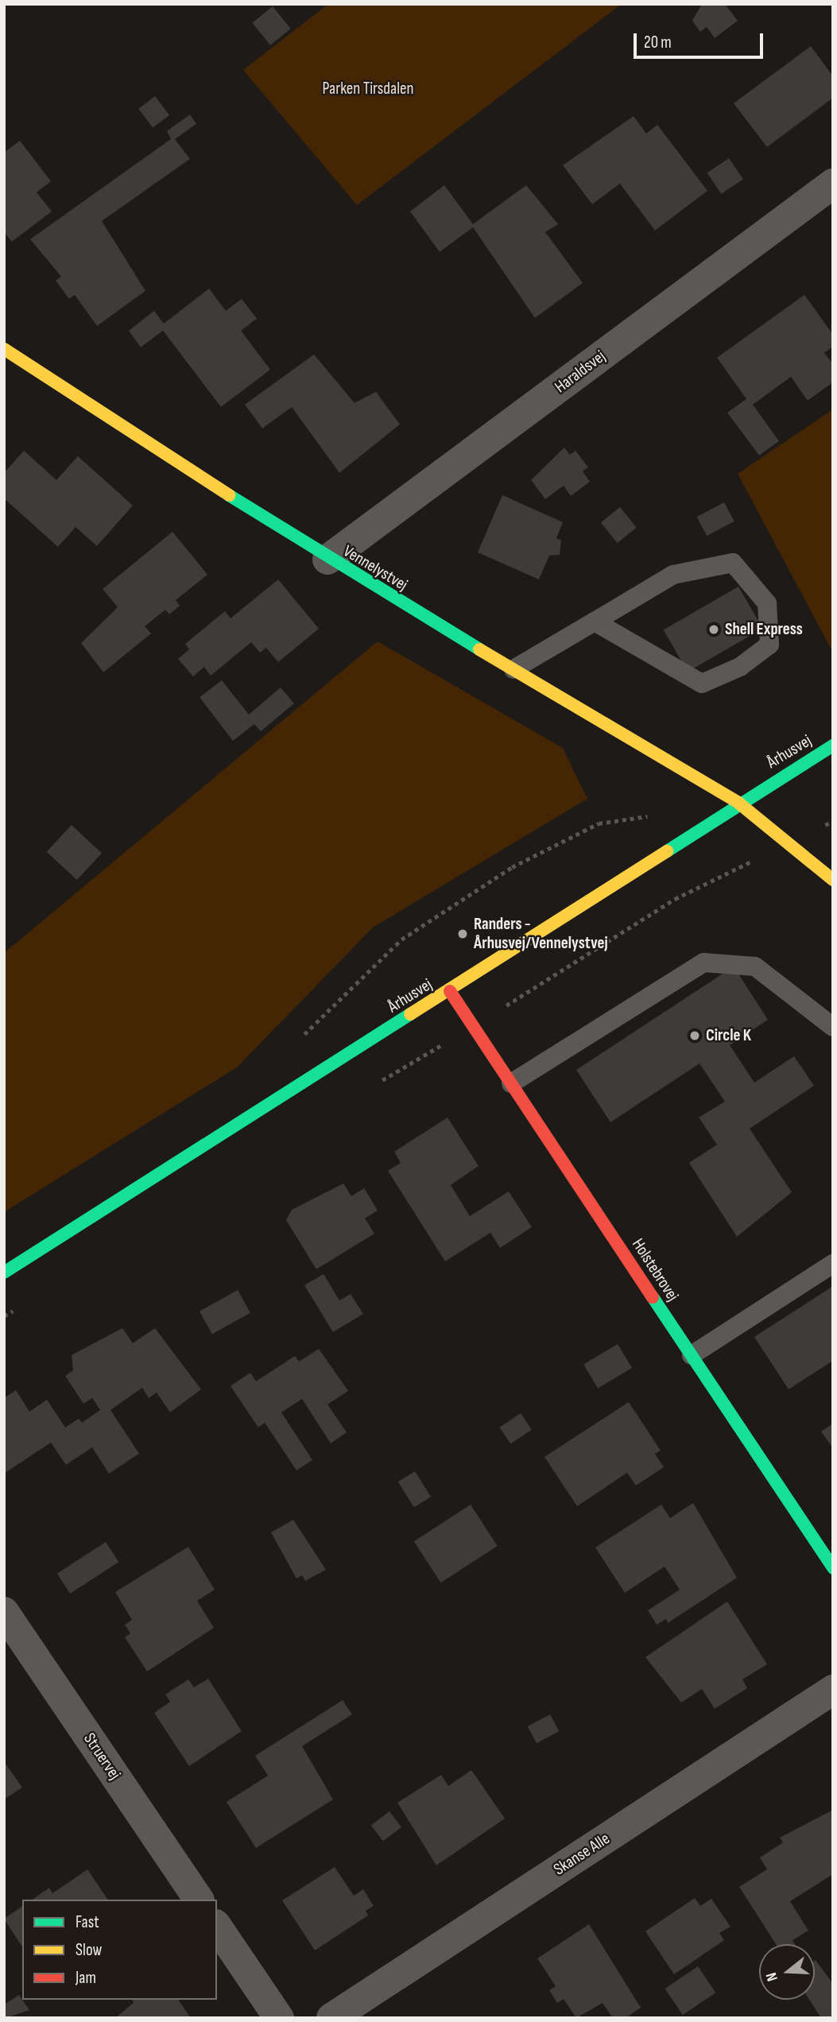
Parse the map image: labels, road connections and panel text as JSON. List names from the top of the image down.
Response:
{
  "streets": {
    "street": [
      "Haraldsvej",
      "Vennelystvej",
      "Århusvej",
      "Holstebrovej",
      "Struervej",
      "Skanse Alle"
    ]
  },
  "crossings": [
    ["Haraldsvej", "Vennelystvej"],
    ["Vennelystvej", "Århusvej"],
    ["Århusvej", "Holstebrovej"]
  ],
  "parks": ["Parken Tirsdalen"],
  "places": ["Shell Express", "Randers - Århusvej/Vennelystvej", "Circle K"],
  "legend": ["Fast", "Slow", "Jam"],
  "scale_bar": "20 m",
  "north": "left"
}
